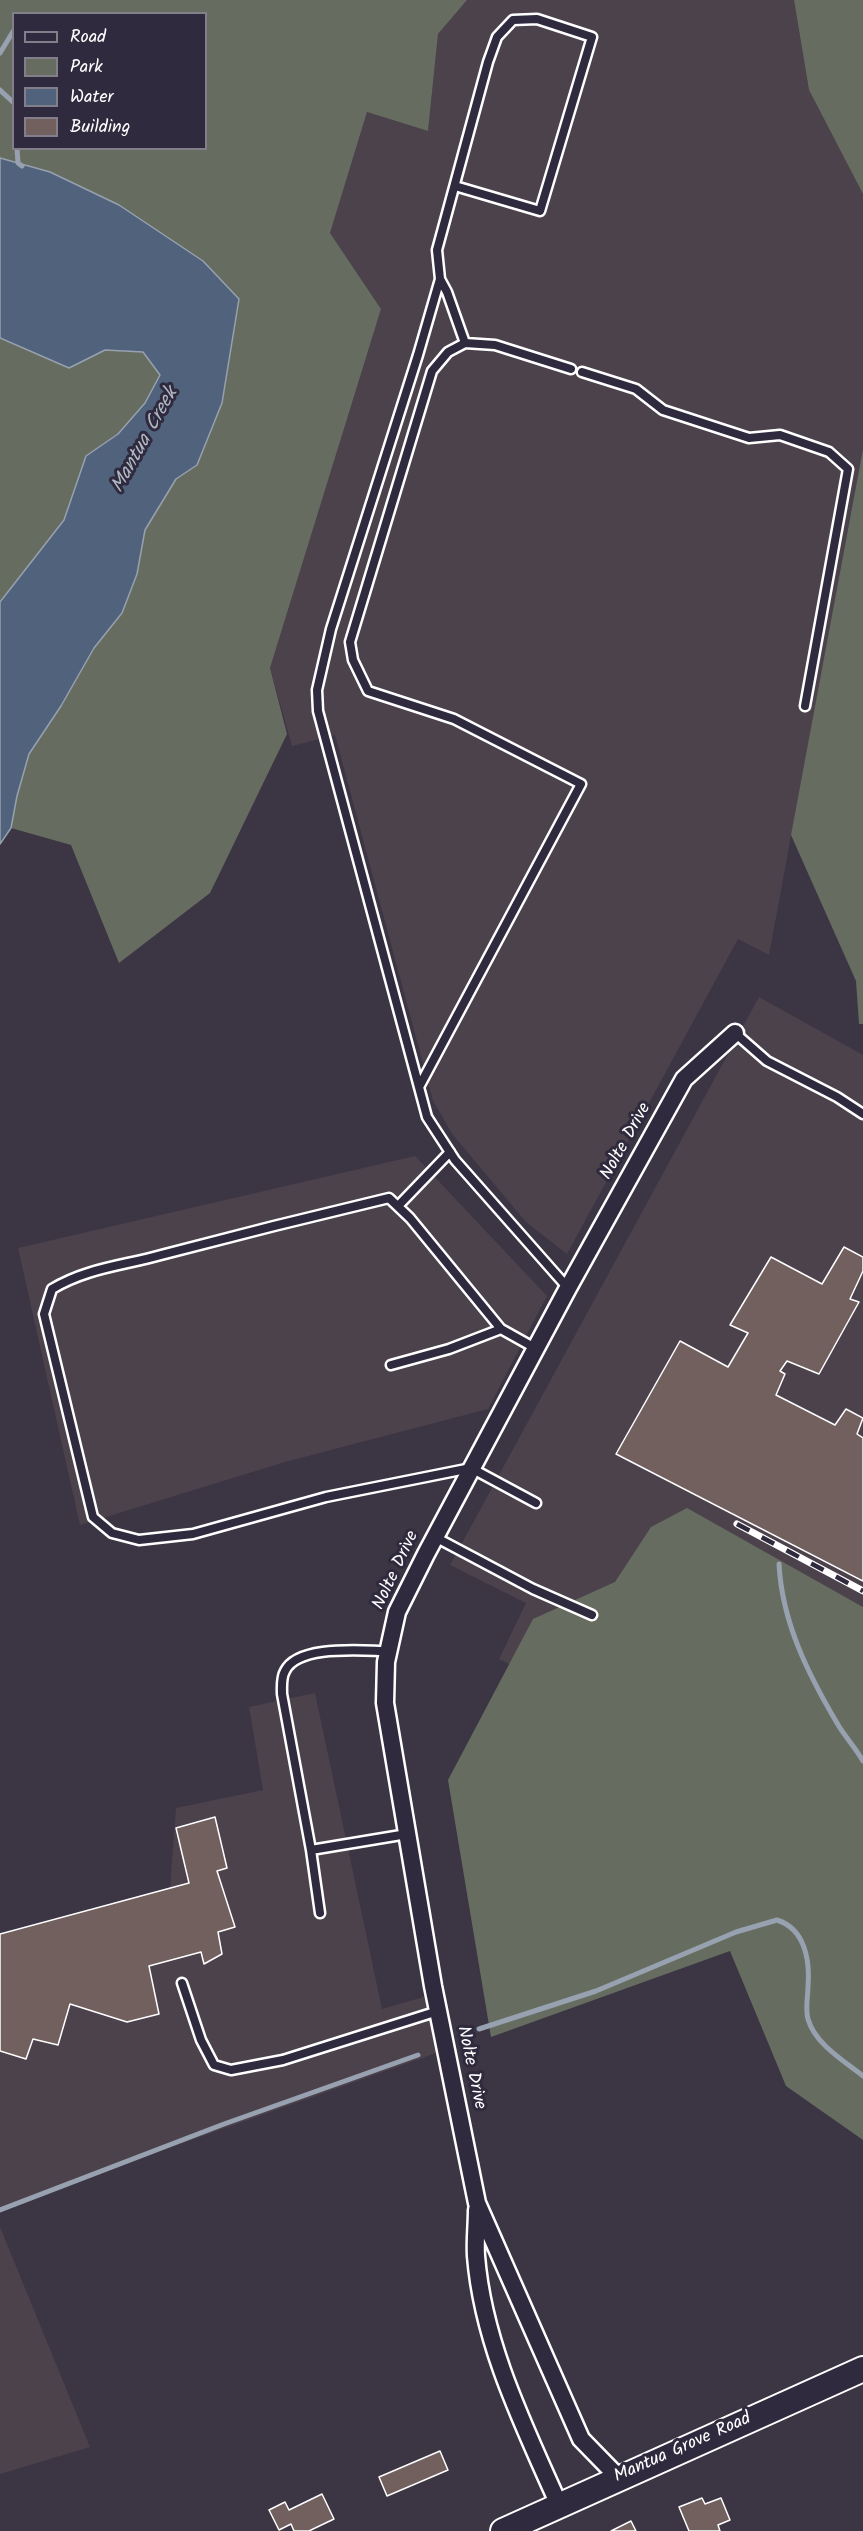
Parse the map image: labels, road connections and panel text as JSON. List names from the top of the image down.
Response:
{
  "streets": {
    "main road": ["Mantua Grove Road"],
    "street": ["Nolte Drive"]
  },
  "crossings": [
    ["Nolte Drive", "Mantua Grove Road"]
  ],
  "water": ["Mantua Creek"],
  "legend": [
    "Road",
    "Park",
    "Water",
    "Building"
  ]
}
